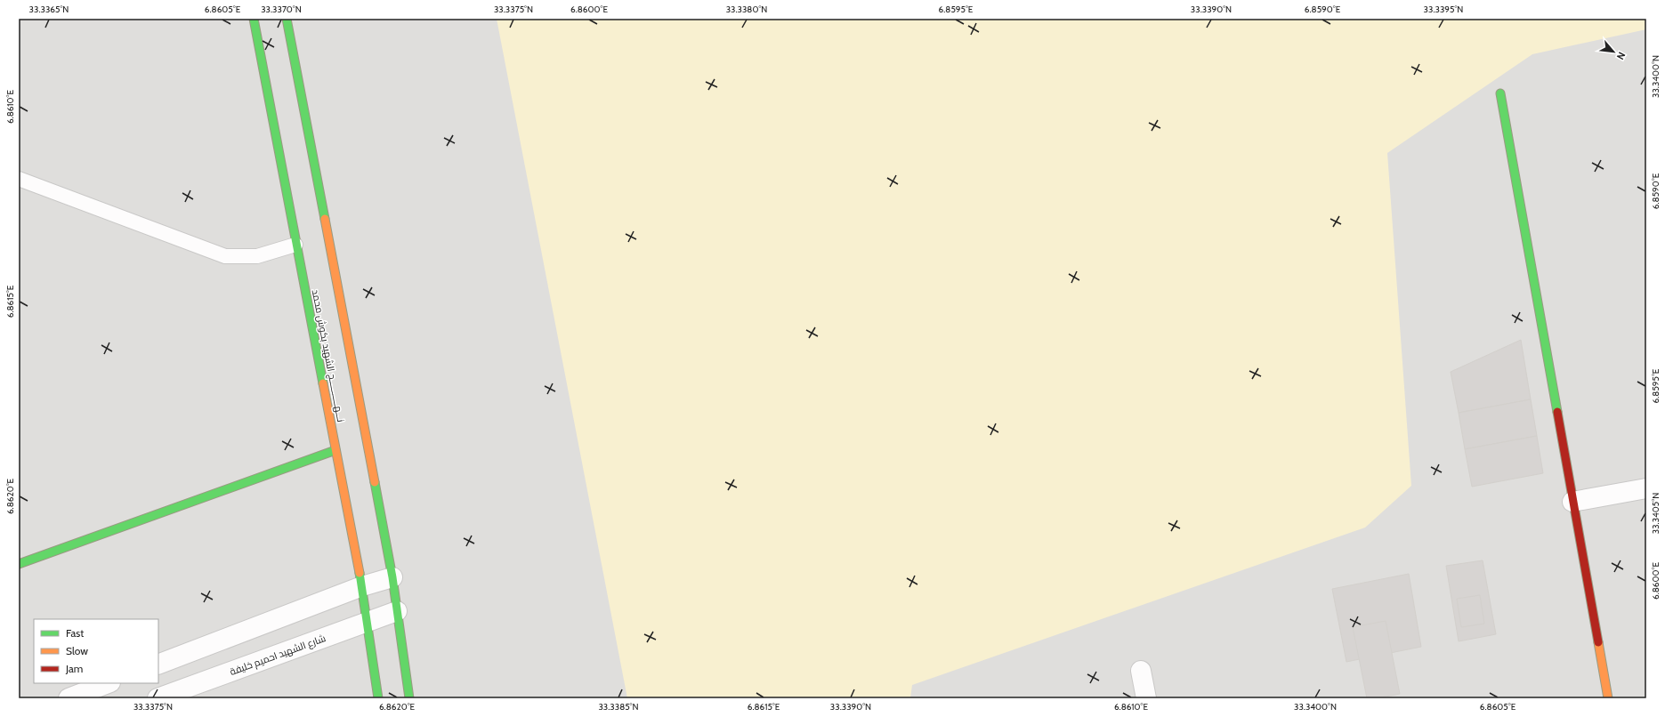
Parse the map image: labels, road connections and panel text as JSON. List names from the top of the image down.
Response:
{
  "streets": {
    "street": ["نـــهـــــــــــج الشهيد بكوش محمد", "شارع الشهيد احميم خليفة"]
  },
  "crossings": [
    ["نـــهـــــــــــج الشهيد بكوش محمد", "شارع الشهيد احميم خليفة"]
  ],
  "legend": ["Fast", "Slow", "Jam"],
  "north": "bottom right",
  "coordinates": [
    "33.3365°N",
    "6.8605°E",
    "33.3370°N",
    "33.3375°N",
    "6.8600°E",
    "33.3380°N",
    "6.8595°E",
    "33.3390°N",
    "6.8590°E",
    "33.3395°N",
    "33.3400°N",
    "6.8610°E",
    "6.8615°E",
    "6.8620°E",
    "33.3405°N",
    "33.3385°N"
  ]
}
